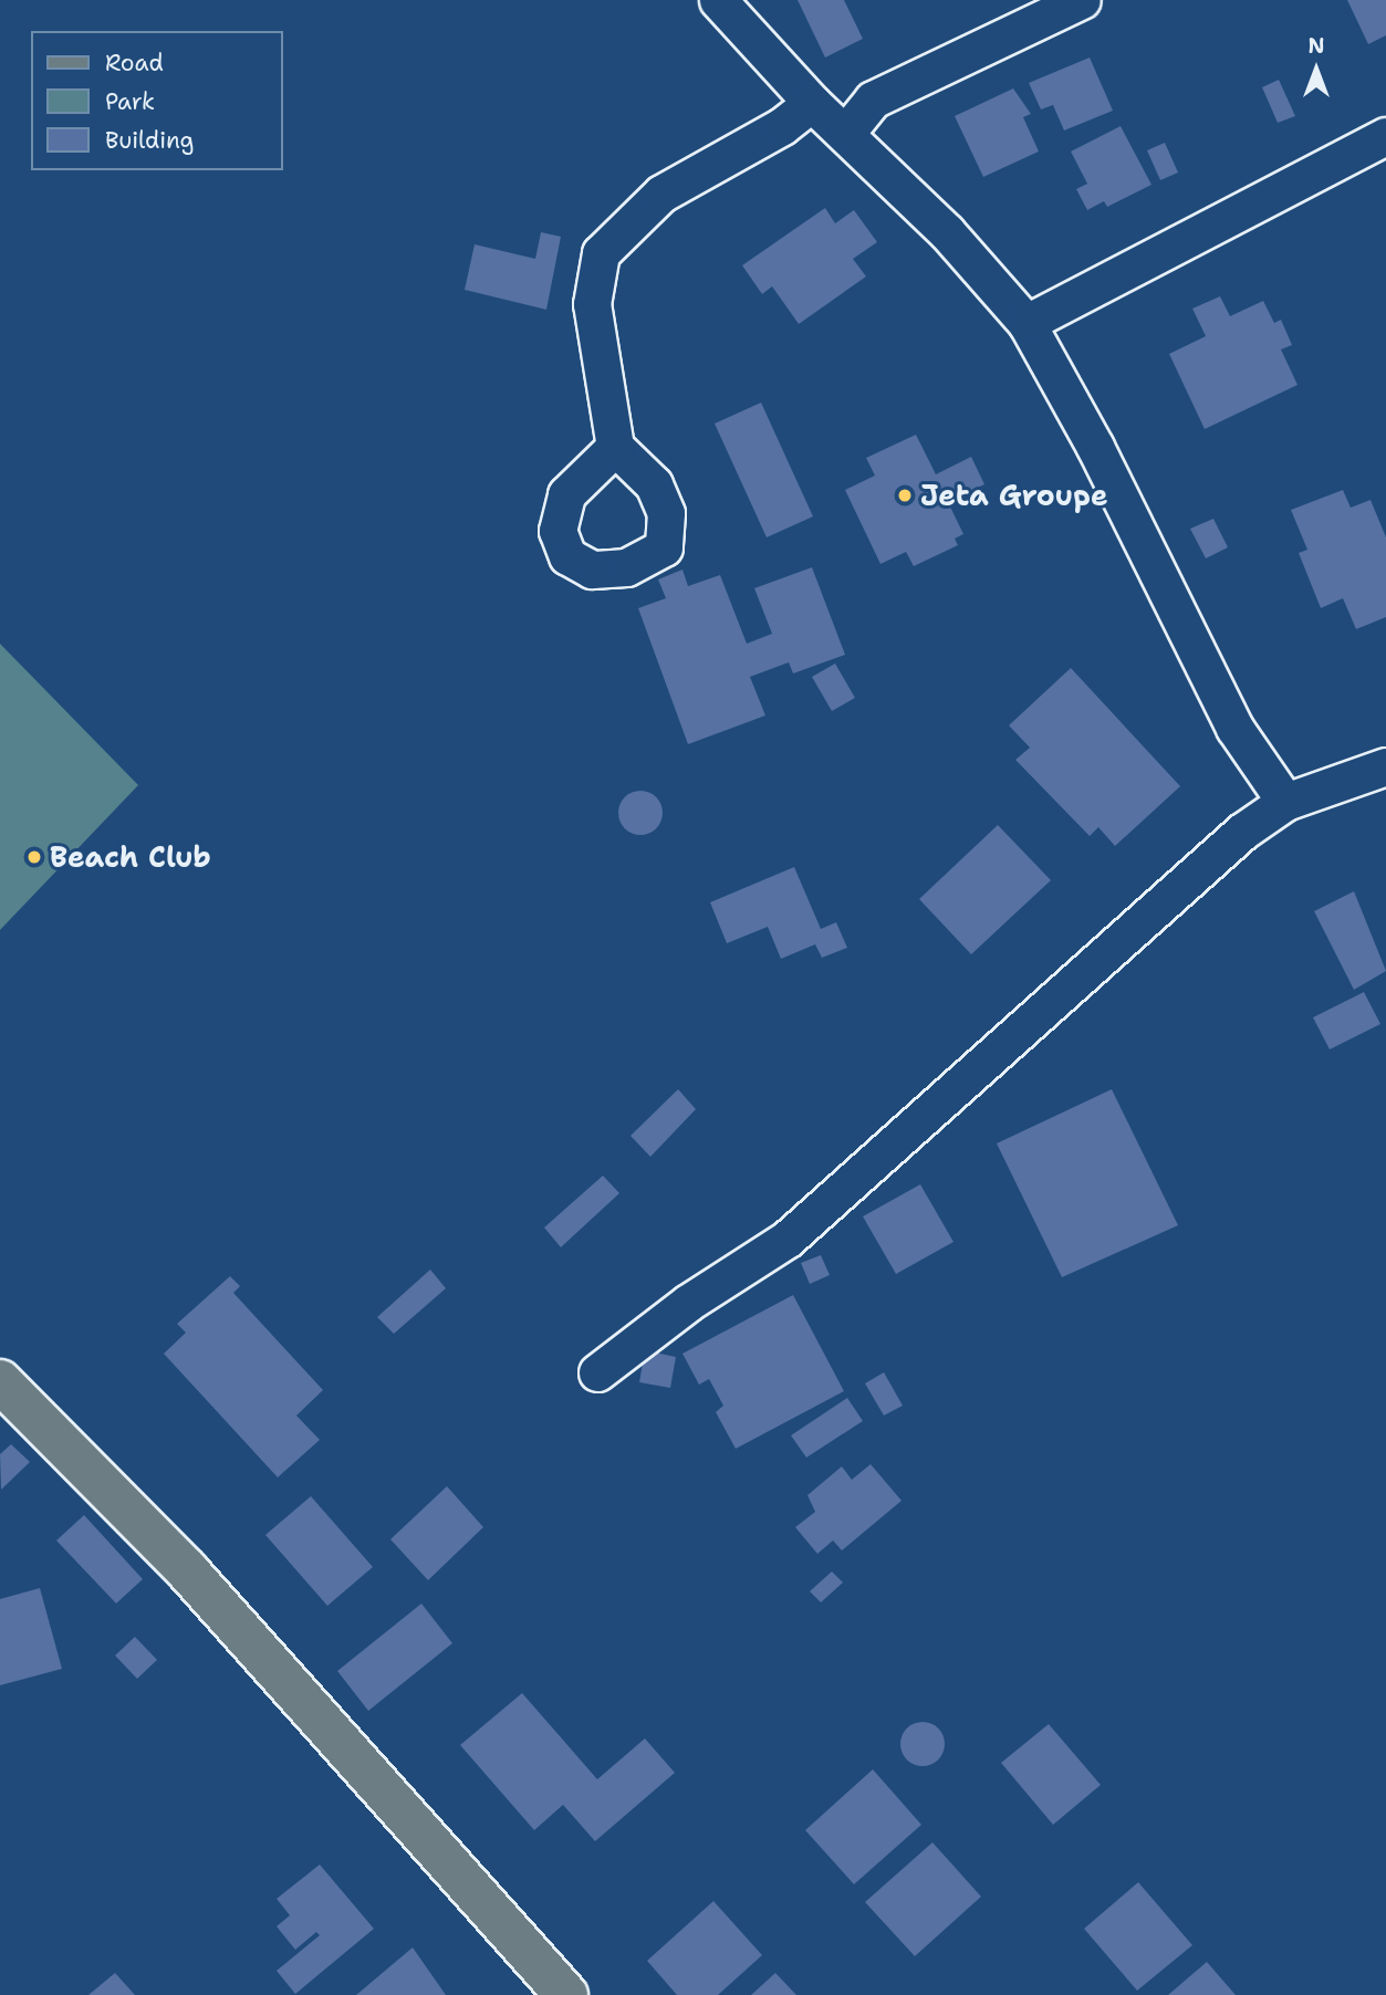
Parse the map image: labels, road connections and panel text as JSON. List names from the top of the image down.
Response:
{
  "places": ["Jeta Groupe", "Beach Club"],
  "legend": ["Road", "Park", "Building"],
  "north": "top"
}
